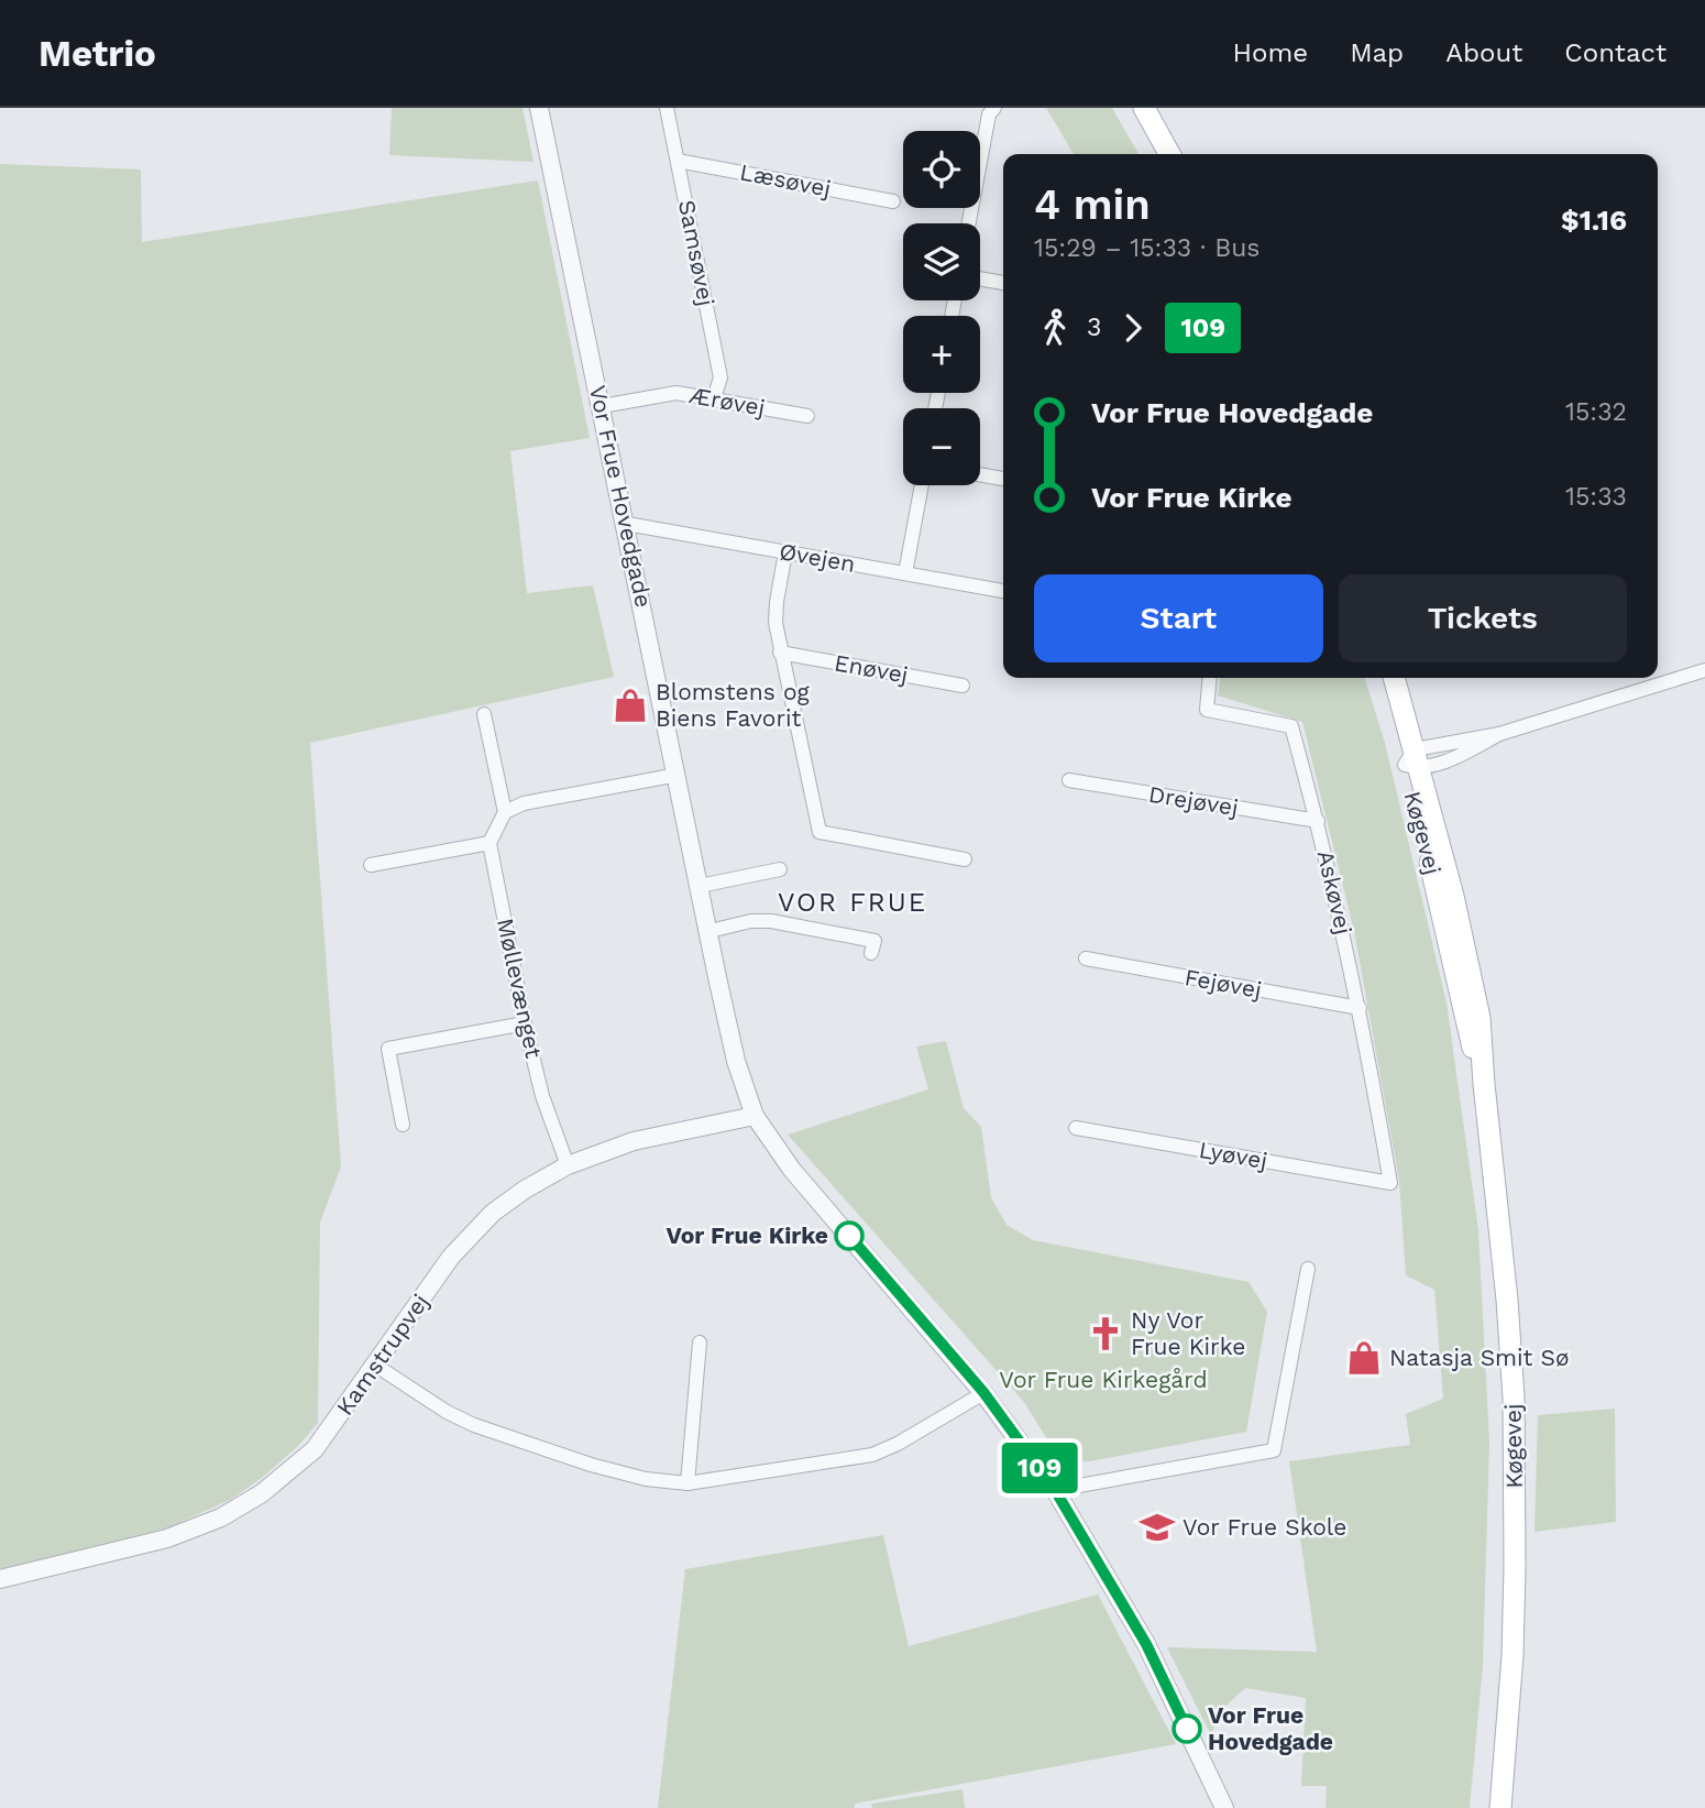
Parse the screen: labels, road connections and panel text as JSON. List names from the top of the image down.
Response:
{
  "streets": {
    "main road": ["Køgevej"],
    "street": [
      "Læsøvej",
      "Samsøvej",
      "Ærøvej",
      "Vor Frue Hovedgade",
      "Øvejen",
      "Enøvej",
      "Drejøvej",
      "Askøvej",
      "Fejøvej",
      "Møllevænget",
      "Lyøvej",
      "Kamstrupvej"
    ]
  },
  "crossings": [
    ["Læsøvej", "Samsøvej"],
    ["Samsøvej", "Ærøvej"],
    ["Ærøvej", "Vor Frue Hovedgade"],
    ["Vor Frue Hovedgade", "Øvejen"],
    ["Vor Frue Hovedgade", "Kamstrupvej"],
    ["Drejøvej", "Askøvej"],
    ["Askøvej", "Fejøvej"],
    ["Askøvej", "Lyøvej"],
    ["Møllevænget", "Kamstrupvej"]
  ],
  "districts": ["VOR FRUE"],
  "parks": ["Vor Frue Kirkegård"],
  "places": {
    "shop": ["Blomstens og Biens Favorit", "Natasja Smit Sø"],
    "other": ["Vor Frue Kirke", "Vor Frue Hovedgade"],
    "church": ["Ny Vor Frue Kirke"],
    "school or university": ["Vor Frue Skole"]
  },
  "lines": ["bus line 109"],
  "page": {
    "header": "Metrio",
    "nav": [
      "Home",
      "Map",
      "About",
      "Contact"
    ],
    "on_map": "109",
    "map_buttons": ["+", "−"],
    "heading": ["4 min", "15:29 – 15:33 · Bus", "$1.16"],
    "legs": ["3", "109"],
    "list": [
      {
        "name": "Vor Frue Hovedgade",
        "value": "15:32"
      },
      {
        "name": "Vor Frue Kirke",
        "value": "15:33"
      }
    ],
    "buttons": ["Start", "Tickets"]
  }
}
